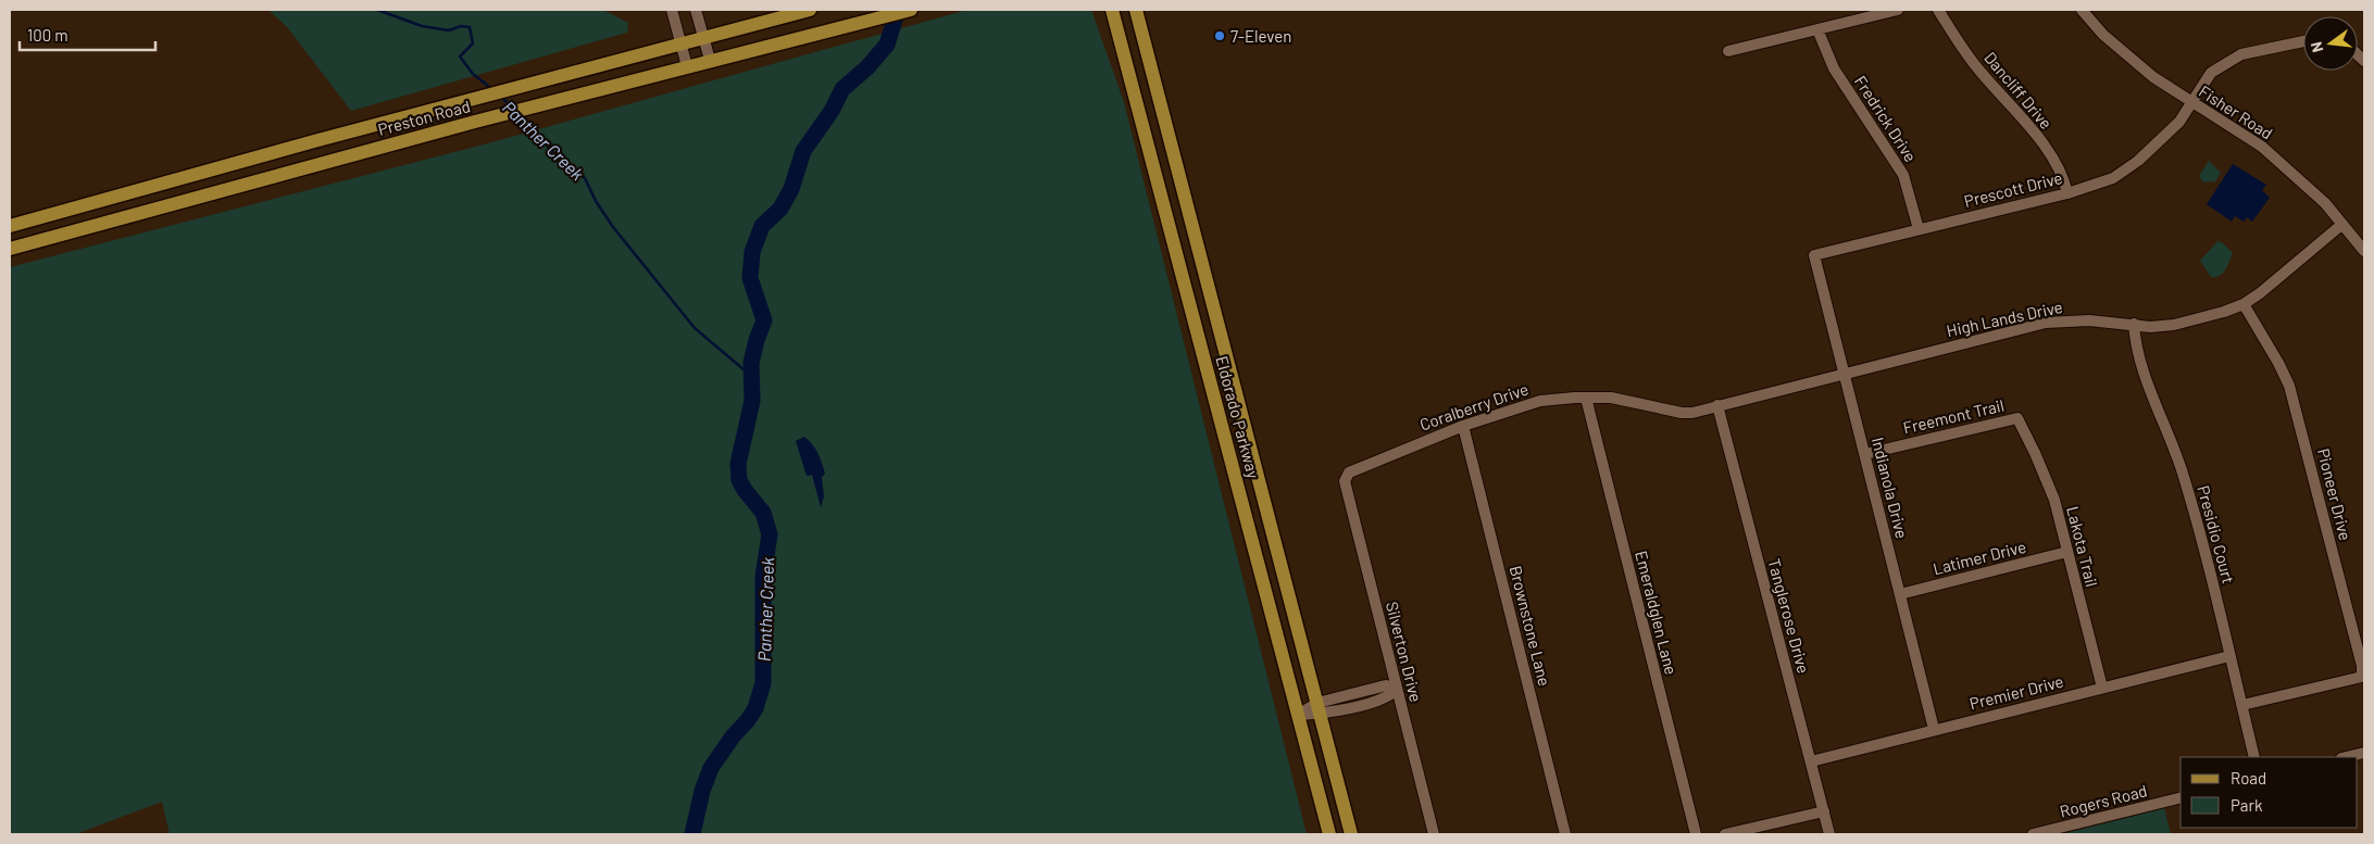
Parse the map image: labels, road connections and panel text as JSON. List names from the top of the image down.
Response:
{
  "streets": {
    "main road": ["Preston Road", "Eldorado Parkway"],
    "street": [
      "Dancliff Drive",
      "Fisher Road",
      "Fredrick Drive",
      "Prescott Drive",
      "High Lands Drive",
      "Coralberry Drive",
      "Freemont Trail",
      "Indianola Drive",
      "Pioneer Drive",
      "Presidio Court",
      "Lakota Trail",
      "Latimer Drive",
      "Emeraldglen Lane",
      "Tanglerose Drive",
      "Brownstone Lane",
      "Silverton Drive",
      "Premier Drive",
      "Rogers Road"
    ]
  },
  "crossings": [
    ["Dancliff Drive", "Prescott Drive"],
    ["Fisher Road", "Prescott Drive"],
    ["Fisher Road", "High Lands Drive"],
    ["Fredrick Drive", "Prescott Drive"],
    ["Prescott Drive", "Indianola Drive"],
    ["High Lands Drive", "Coralberry Drive"],
    ["High Lands Drive", "Indianola Drive"],
    ["High Lands Drive", "Pioneer Drive"],
    ["High Lands Drive", "Presidio Court"],
    ["Coralberry Drive", "Indianola Drive"],
    ["Coralberry Drive", "Emeraldglen Lane"],
    ["Coralberry Drive", "Tanglerose Drive"],
    ["Coralberry Drive", "Brownstone Lane"],
    ["Coralberry Drive", "Silverton Drive"],
    ["Freemont Trail", "Indianola Drive"],
    ["Freemont Trail", "Lakota Trail"],
    ["Indianola Drive", "Latimer Drive"],
    ["Indianola Drive", "Premier Drive"],
    ["Pioneer Drive", "Presidio Court"],
    ["Presidio Court", "Premier Drive"],
    ["Lakota Trail", "Latimer Drive"],
    ["Lakota Trail", "Premier Drive"],
    ["Tanglerose Drive", "Premier Drive"]
  ],
  "water": ["Panther Creek"],
  "places": ["7-Eleven"],
  "legend": ["Road", "Park"],
  "scale_bar": "100 m",
  "north": "left"
}
